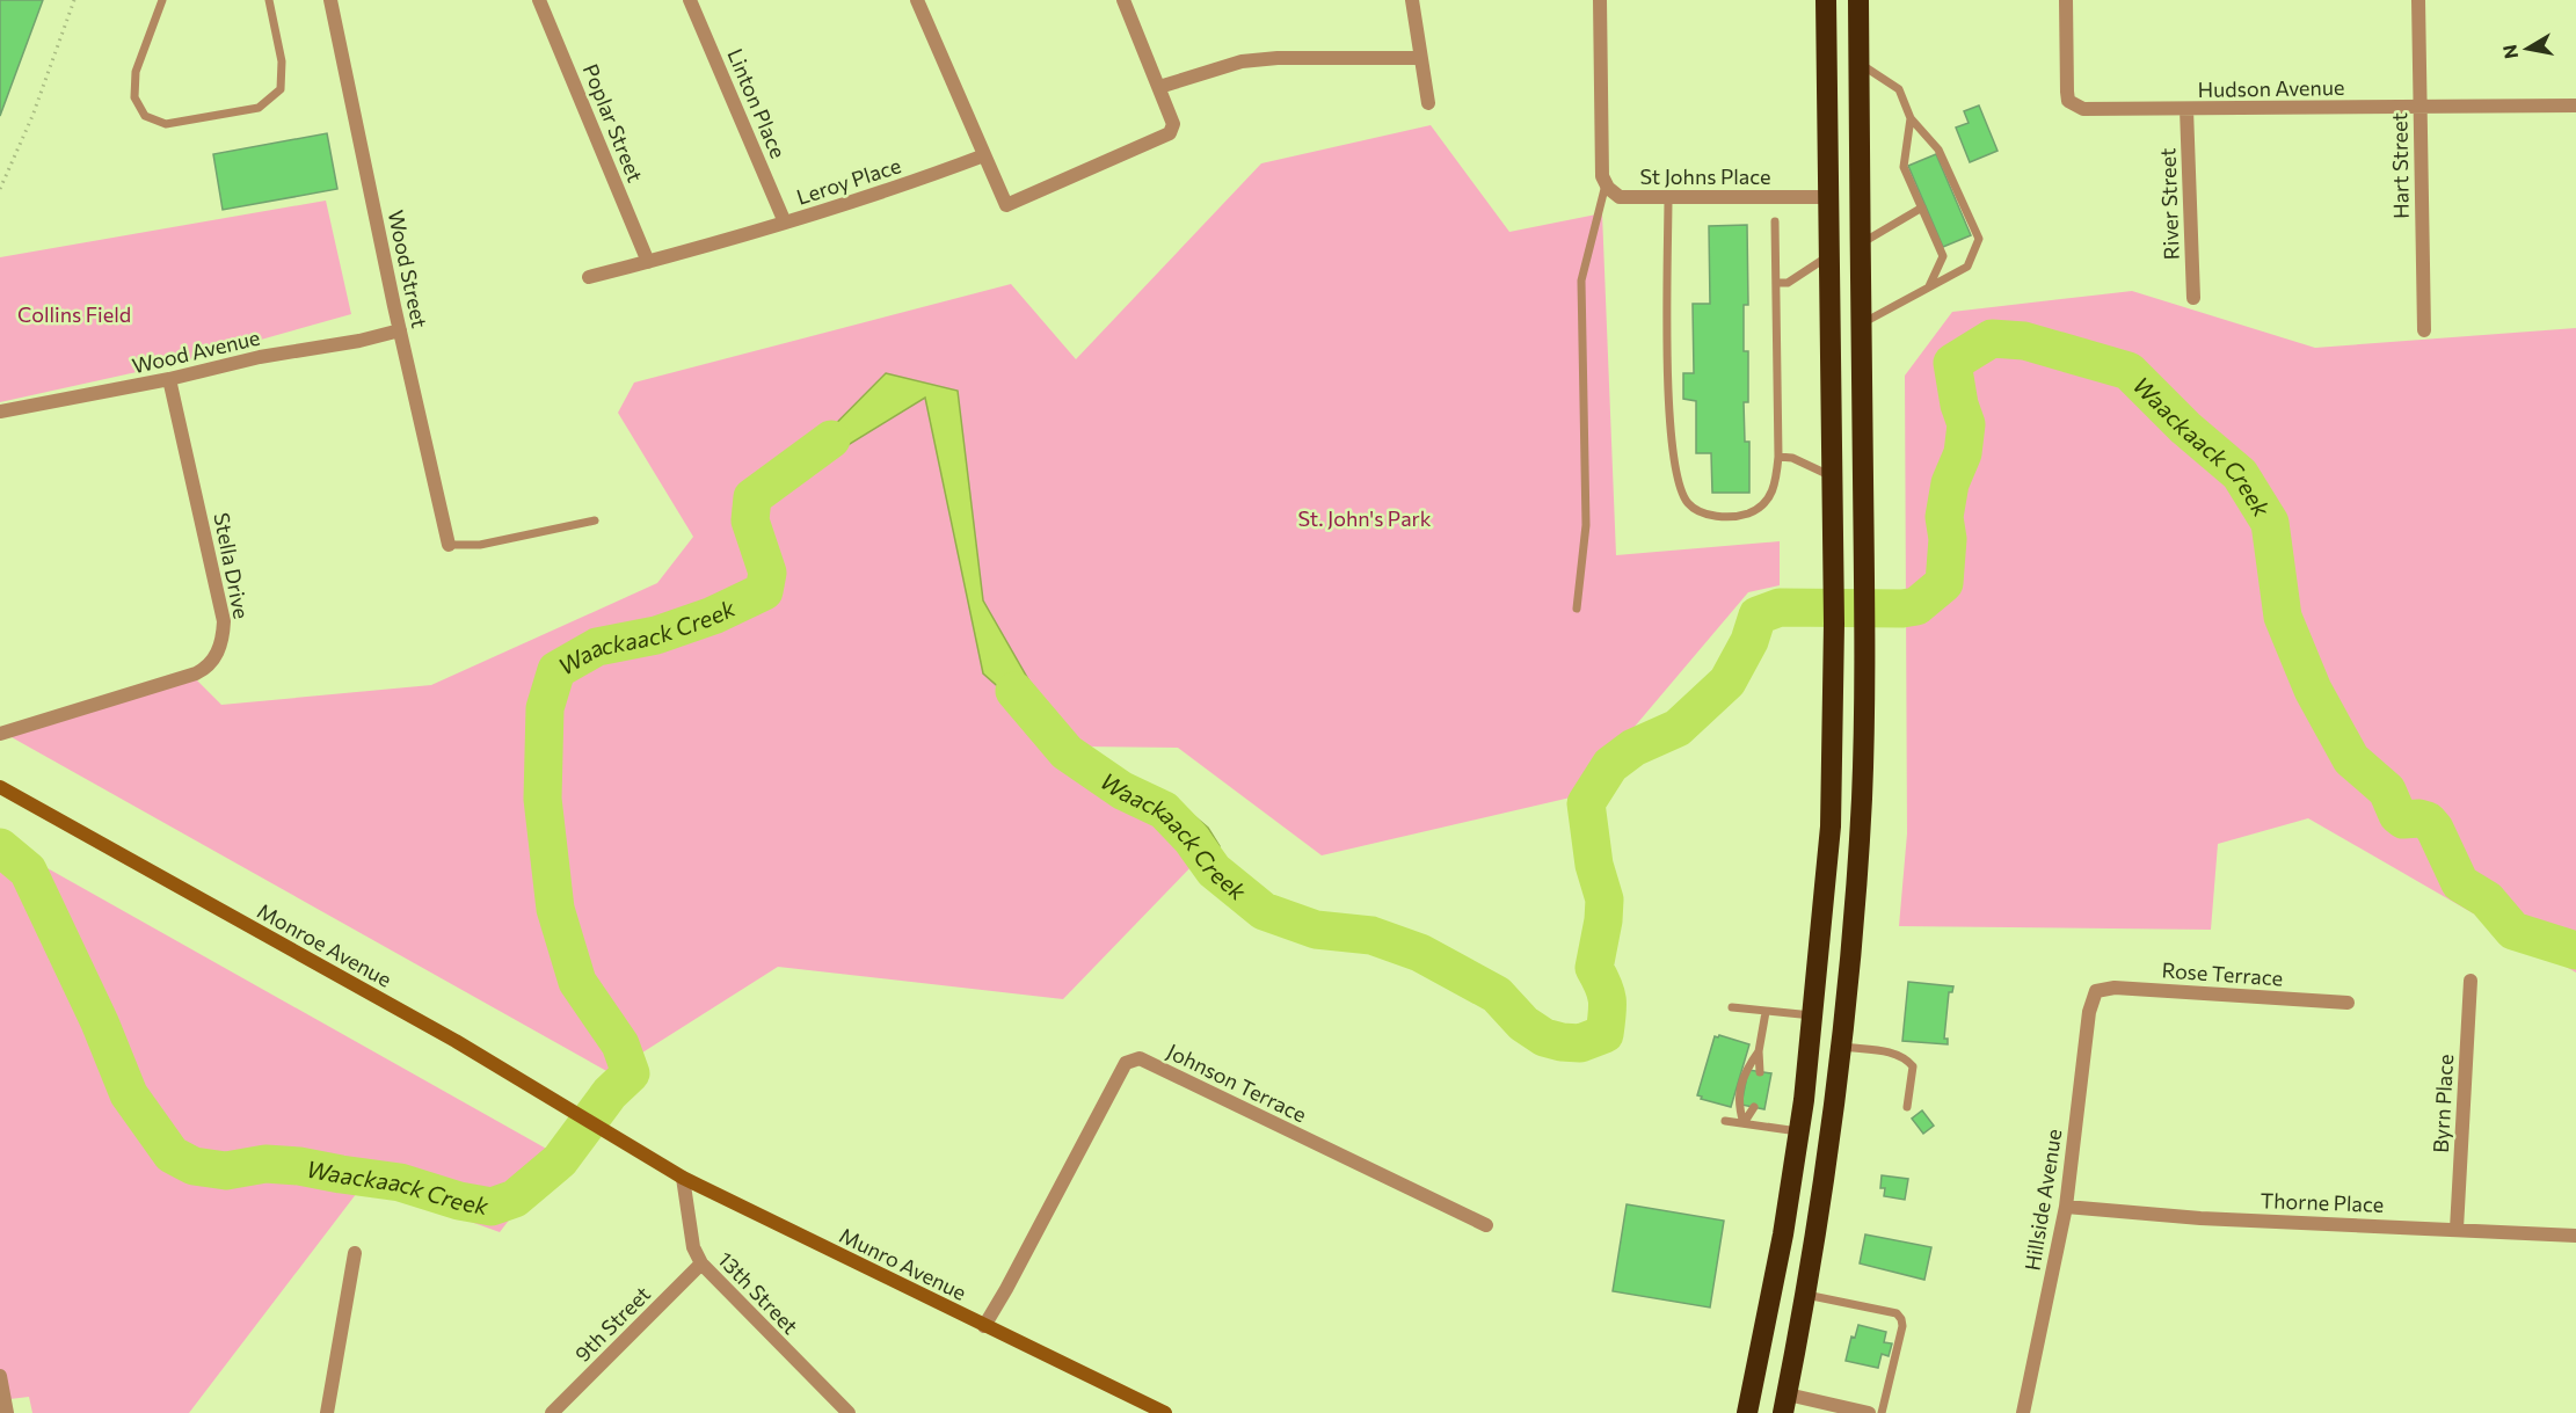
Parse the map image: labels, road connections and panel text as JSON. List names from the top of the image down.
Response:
{
  "streets": {
    "street": [
      "Hudson Avenue",
      "Linton Place",
      "Poplar Street",
      "Hart Street",
      "St Johns Place",
      "Leroy Place",
      "River Street",
      "Wood Street",
      "Wood Avenue",
      "Stella Drive",
      "Monroe Avenue",
      "Rose Terrace",
      "Johnson Terrace",
      "Byrn Place",
      "Hillside Avenue",
      "Thorne Place",
      "Munro Avenue",
      "13th Street",
      "9th Street"
    ]
  },
  "crossings": [
    ["Hudson Avenue", "Hart Street"],
    ["Hudson Avenue", "River Street"],
    ["Linton Place", "Leroy Place"],
    ["Poplar Street", "Leroy Place"],
    ["Wood Street", "Wood Avenue"],
    ["Wood Avenue", "Stella Drive"],
    ["Monroe Avenue", "Munro Avenue"],
    ["Rose Terrace", "Hillside Avenue"],
    ["Johnson Terrace", "Munro Avenue"],
    ["Byrn Place", "Thorne Place"],
    ["Hillside Avenue", "Thorne Place"],
    ["Munro Avenue", "13th Street"],
    ["13th Street", "9th Street"]
  ],
  "water": ["Waackaack Creek"],
  "parks": ["Collins Field", "St. John's Park"],
  "north": "left"
}
